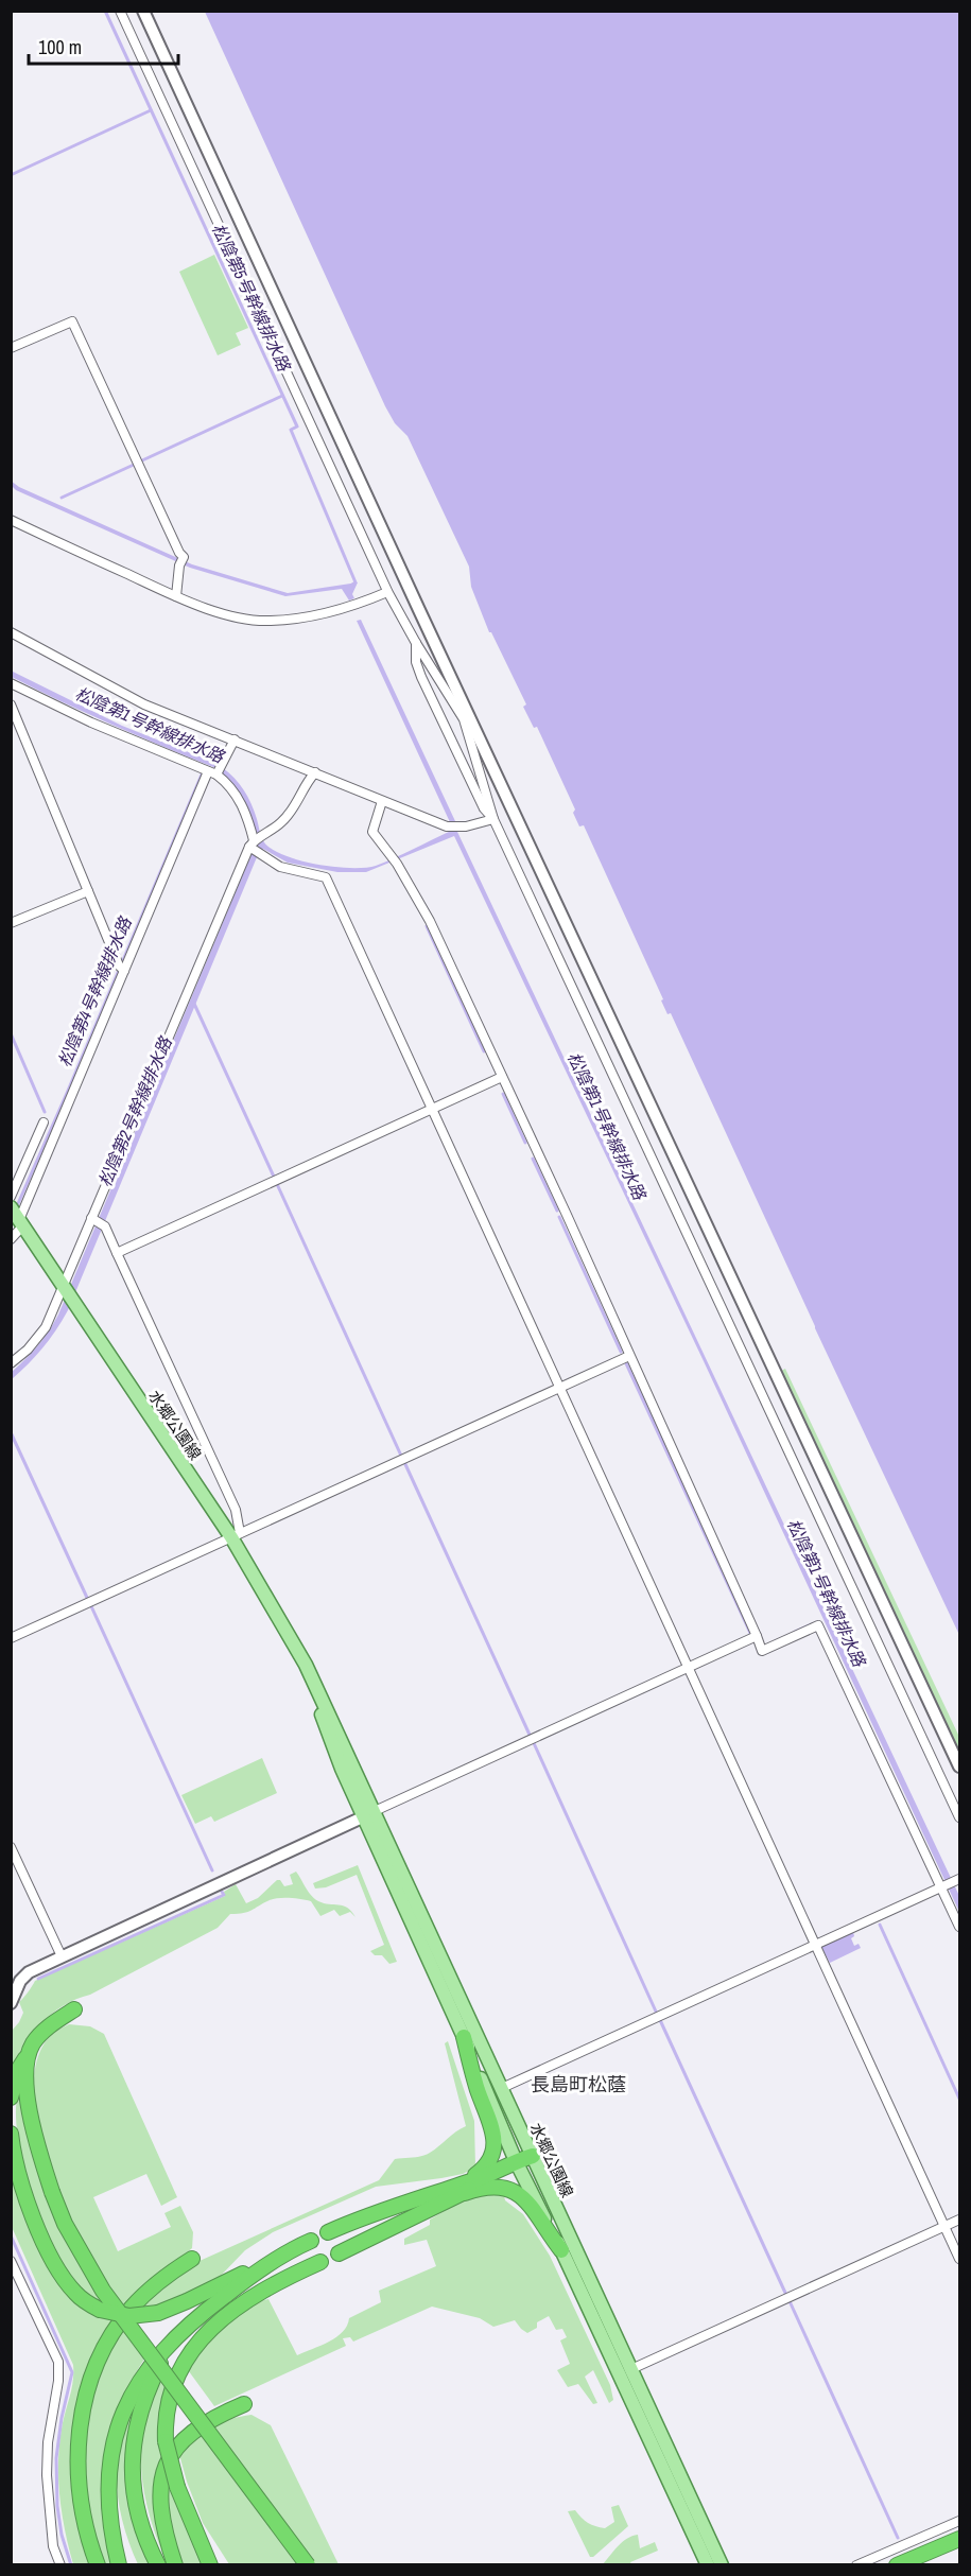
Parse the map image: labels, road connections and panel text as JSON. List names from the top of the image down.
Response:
{
  "streets": {
    "main road": ["水郷公園線"]
  },
  "districts": ["長島町松蔭"],
  "water": [
    "松陰第5号幹線排水路",
    "松陰第1号幹線排水路",
    "松陰第4号幹線排水路",
    "松陰第2号幹線排水路"
  ],
  "scale_bar": "100 m"
}
